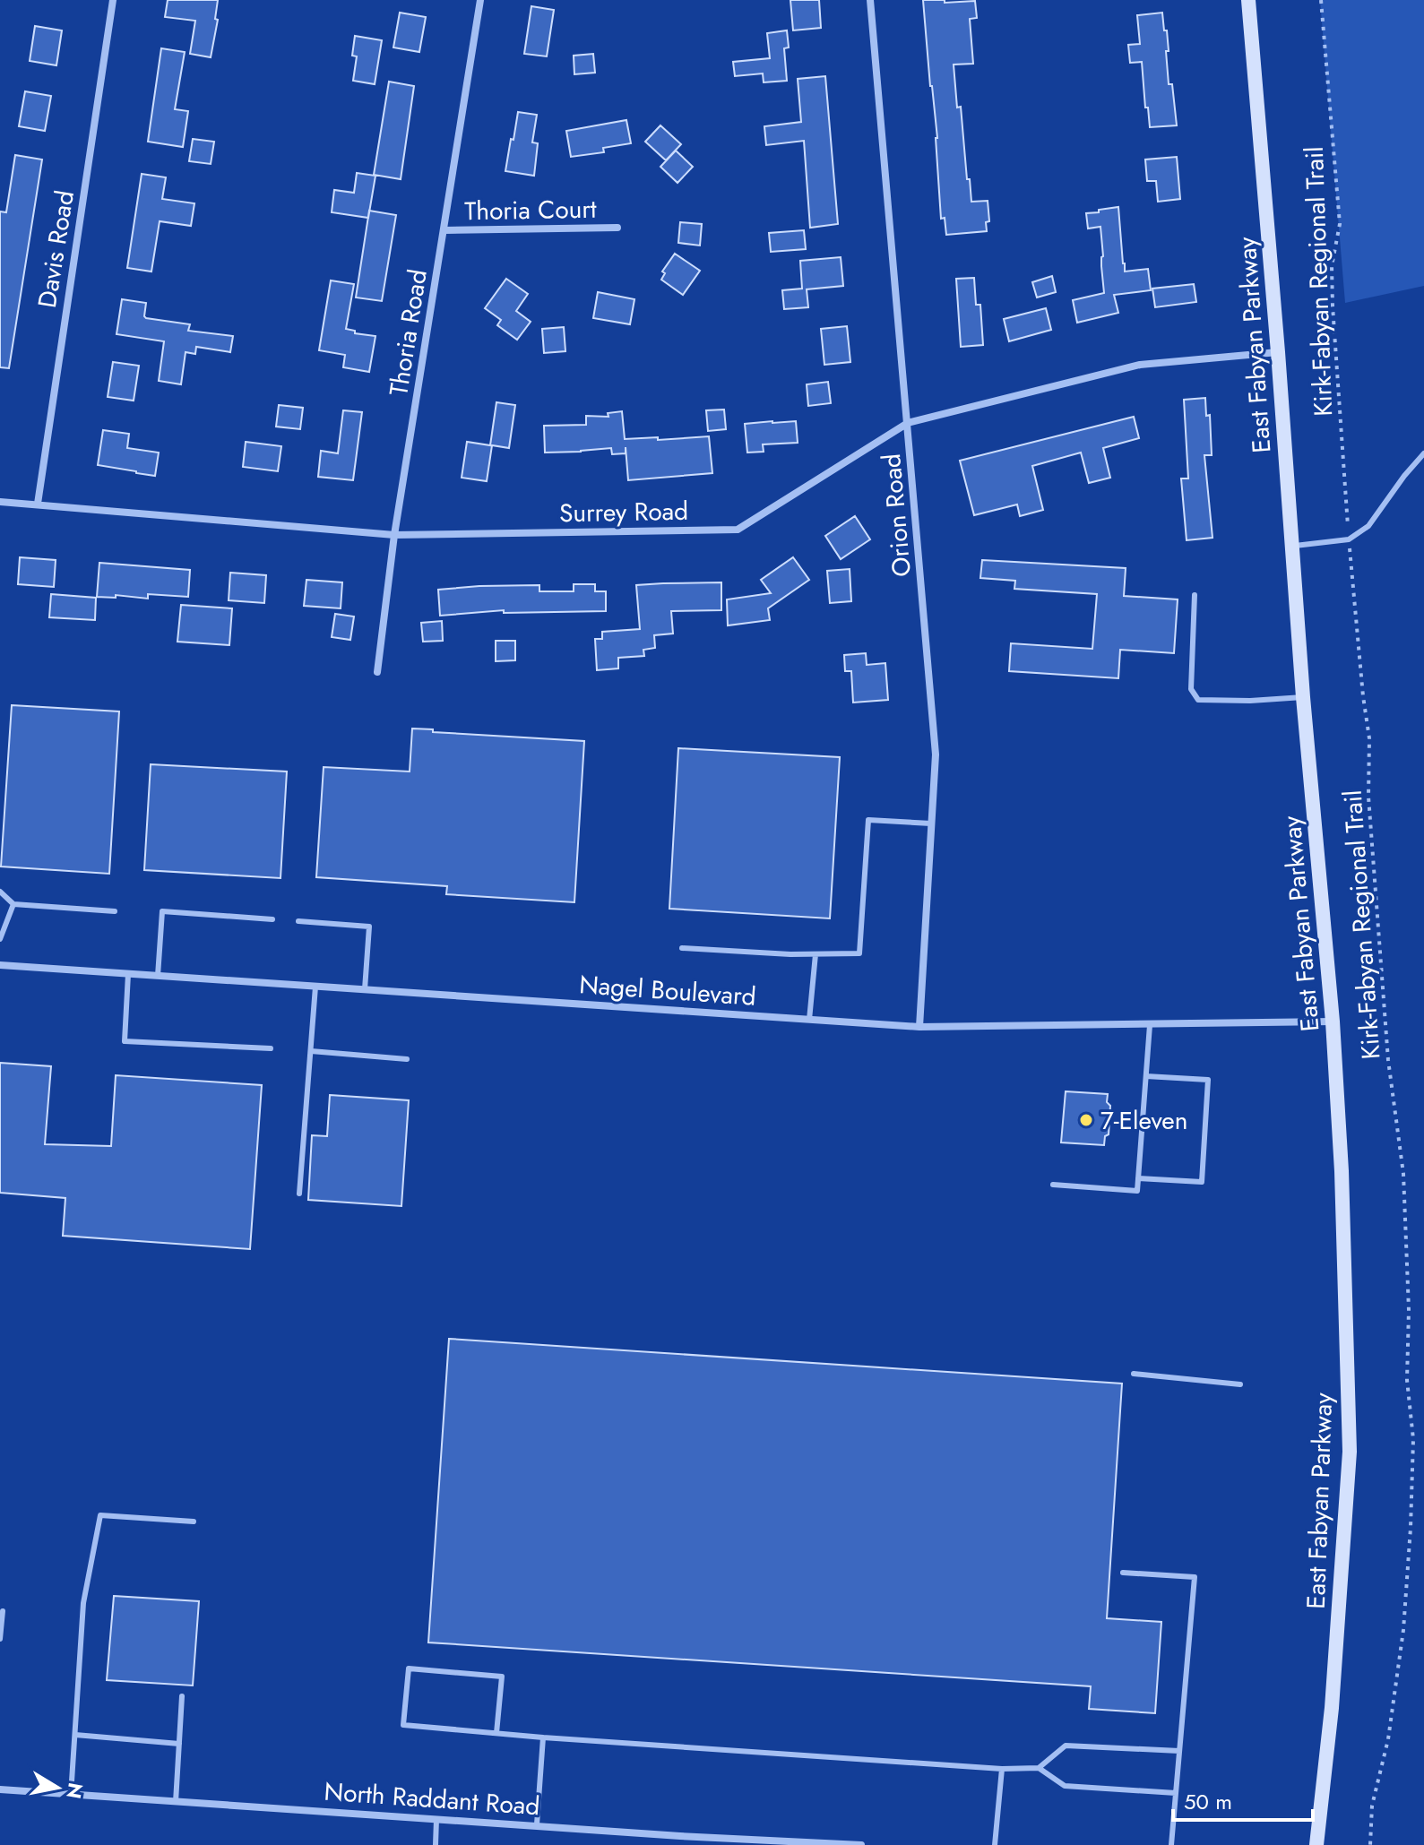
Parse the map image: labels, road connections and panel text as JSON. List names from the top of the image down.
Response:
{
  "streets": {
    "main road": ["East Fabyan Parkway"],
    "street": [
      "Thoria Court",
      "Davis Road",
      "Thoria Road",
      "Surrey Road",
      "Orion Road",
      "Nagel Boulevard",
      "North Raddant Road"
    ],
    "path": ["Kirk-Fabyan Regional Trail"]
  },
  "crossings": [
    ["Thoria Court", "Thoria Road"],
    ["Davis Road", "Surrey Road"],
    ["Thoria Road", "Surrey Road"],
    ["East Fabyan Parkway", "Surrey Road"],
    ["East Fabyan Parkway", "Nagel Boulevard"],
    ["Surrey Road", "Orion Road"],
    ["Orion Road", "Nagel Boulevard"]
  ],
  "places": ["7-Eleven"],
  "scale_bar": "50 m",
  "north": "right"
}
